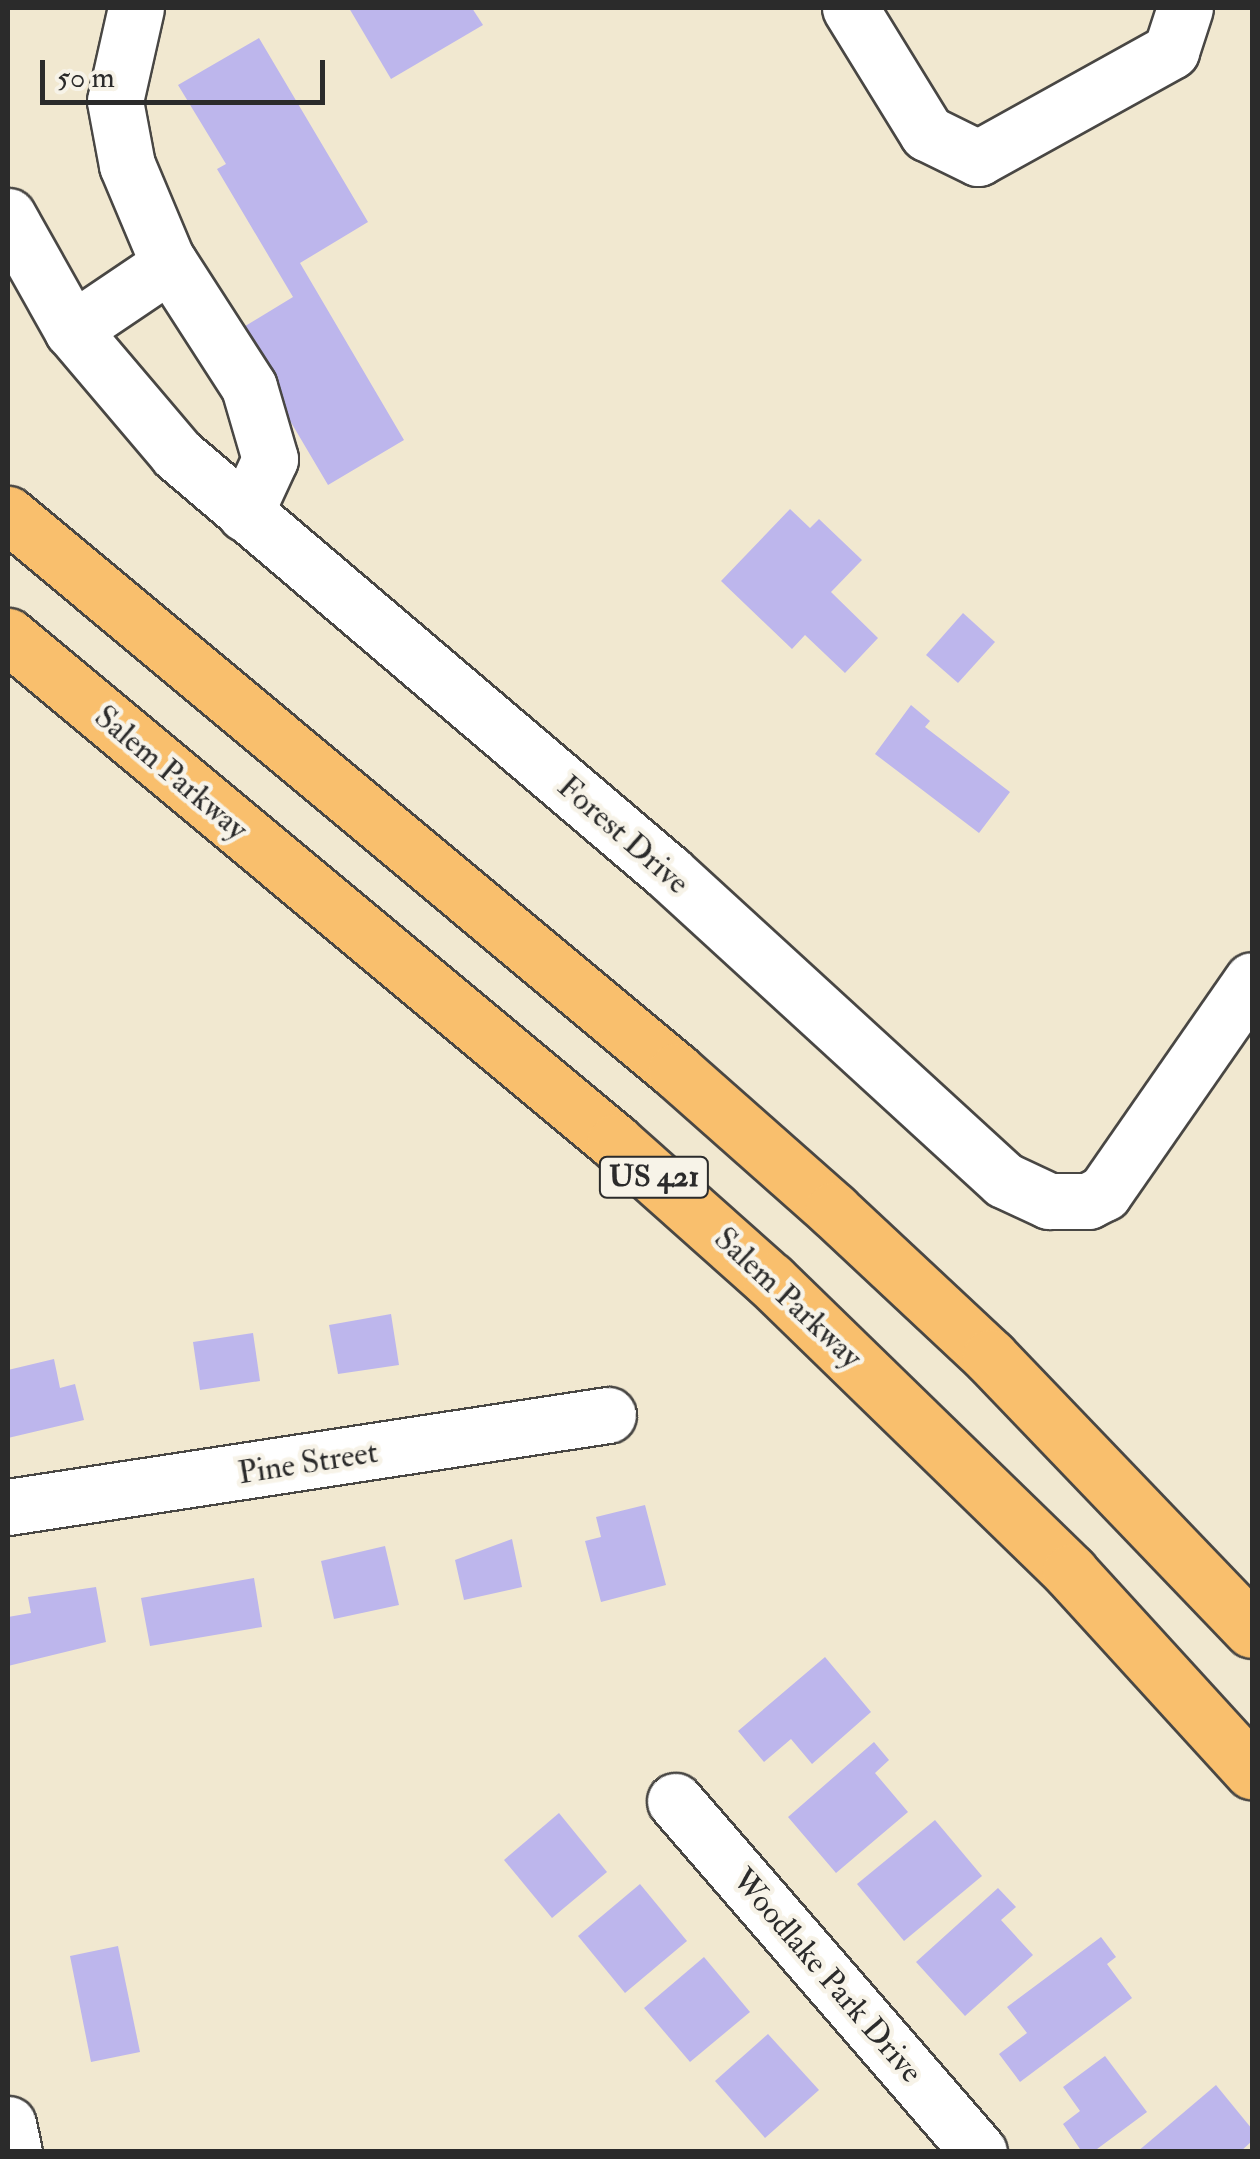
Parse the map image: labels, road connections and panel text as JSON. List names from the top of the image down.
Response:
{
  "streets": {
    "highway": ["Salem Parkway", "US 421"],
    "street": ["Forest Drive", "Pine Street", "Woodlake Park Drive"]
  },
  "scale_bar": "50 m"
}
